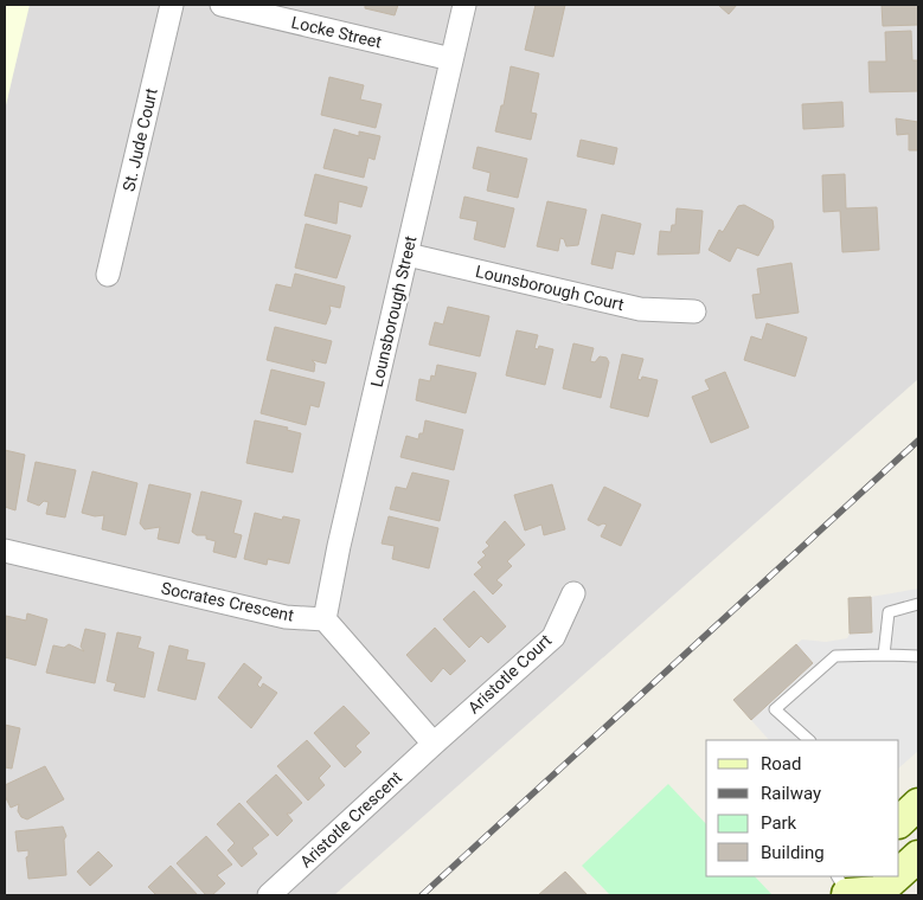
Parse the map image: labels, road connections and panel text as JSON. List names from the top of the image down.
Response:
{
  "streets": {
    "street": [
      "Locke Street",
      "St. Jude Court",
      "Lounsborough Court",
      "Lounsborough Street",
      "Socrates Crescent",
      "Aristotle Court",
      "Aristotle Crescent"
    ]
  },
  "crossings": [
    ["Locke Street", "Lounsborough Street"],
    ["Lounsborough Court", "Lounsborough Street"],
    ["Lounsborough Street", "Socrates Crescent"],
    ["Aristotle Court", "Aristotle Crescent"]
  ],
  "legend": [
    "Road",
    "Railway",
    "Park",
    "Building"
  ]
}
